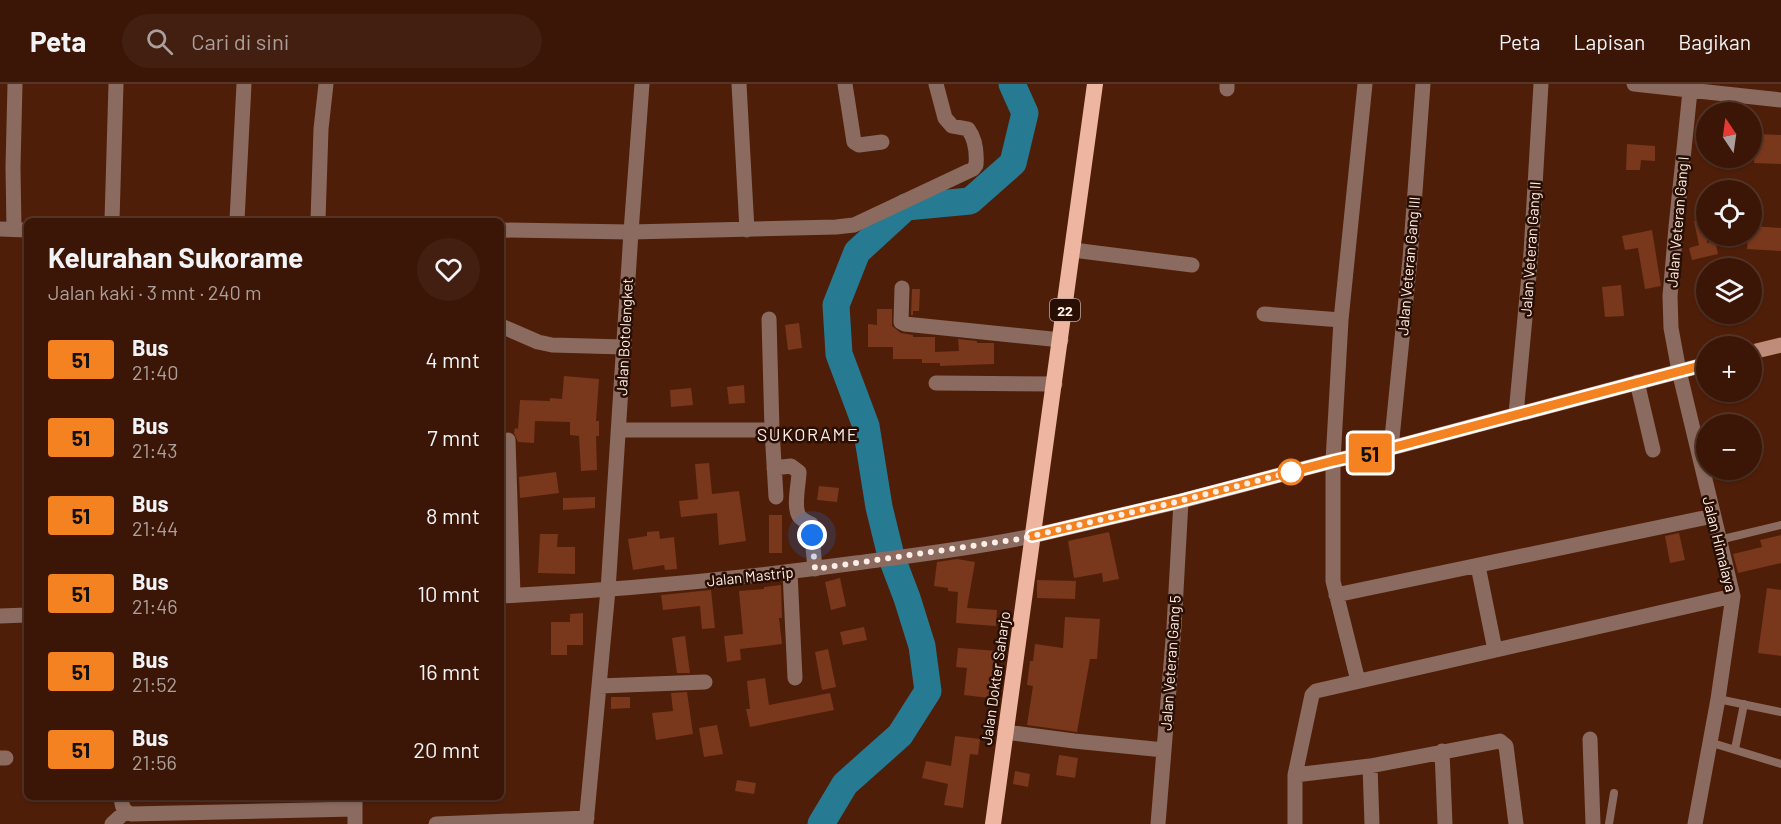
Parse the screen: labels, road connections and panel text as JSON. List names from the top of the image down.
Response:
{
  "streets": {
    "highway": ["22", "Jalan Dokter Saharjo"],
    "street": [
      "Jalan Veteran Gang I",
      "Jalan Veteran Gang II",
      "Jalan Veteran Gang III",
      "Jalan Botolengket",
      "Jalan Himalaya",
      "Jalan Mastrip",
      "Jalan Veteran Gang 5"
    ]
  },
  "crossings": [
    ["Jalan Veteran Gang I", "Jalan Himalaya"],
    ["22", "Jalan Mastrip"],
    ["22", "Jalan Dokter Saharjo"],
    ["Jalan Botolengket", "Jalan Mastrip"],
    ["Jalan Mastrip", "Jalan Dokter Saharjo"]
  ],
  "districts": ["SUKORAME"],
  "lines": ["bus line 51"],
  "north": "top",
  "page": {
    "header": "Peta",
    "search": "Cari di sini",
    "nav": ["Peta", "Lapisan", "Bagikan"],
    "on_map": "51",
    "map_buttons": ["+", "−"],
    "heading": ["Kelurahan Sukorame", "Jalan kaki · 3 mnt · 240 m"],
    "list": [
      {
        "mark": "51",
        "name": "Bus",
        "note": "21:40",
        "value": "4 mnt"
      },
      {
        "mark": "51",
        "name": "Bus",
        "note": "21:43",
        "value": "7 mnt"
      },
      {
        "mark": "51",
        "name": "Bus",
        "note": "21:44",
        "value": "8 mnt"
      },
      {
        "mark": "51",
        "name": "Bus",
        "note": "21:46",
        "value": "10 mnt"
      },
      {
        "mark": "51",
        "name": "Bus",
        "note": "21:52",
        "value": "16 mnt"
      },
      {
        "mark": "51",
        "name": "Bus",
        "note": "21:56",
        "value": "20 mnt"
      }
    ]
  }
}
